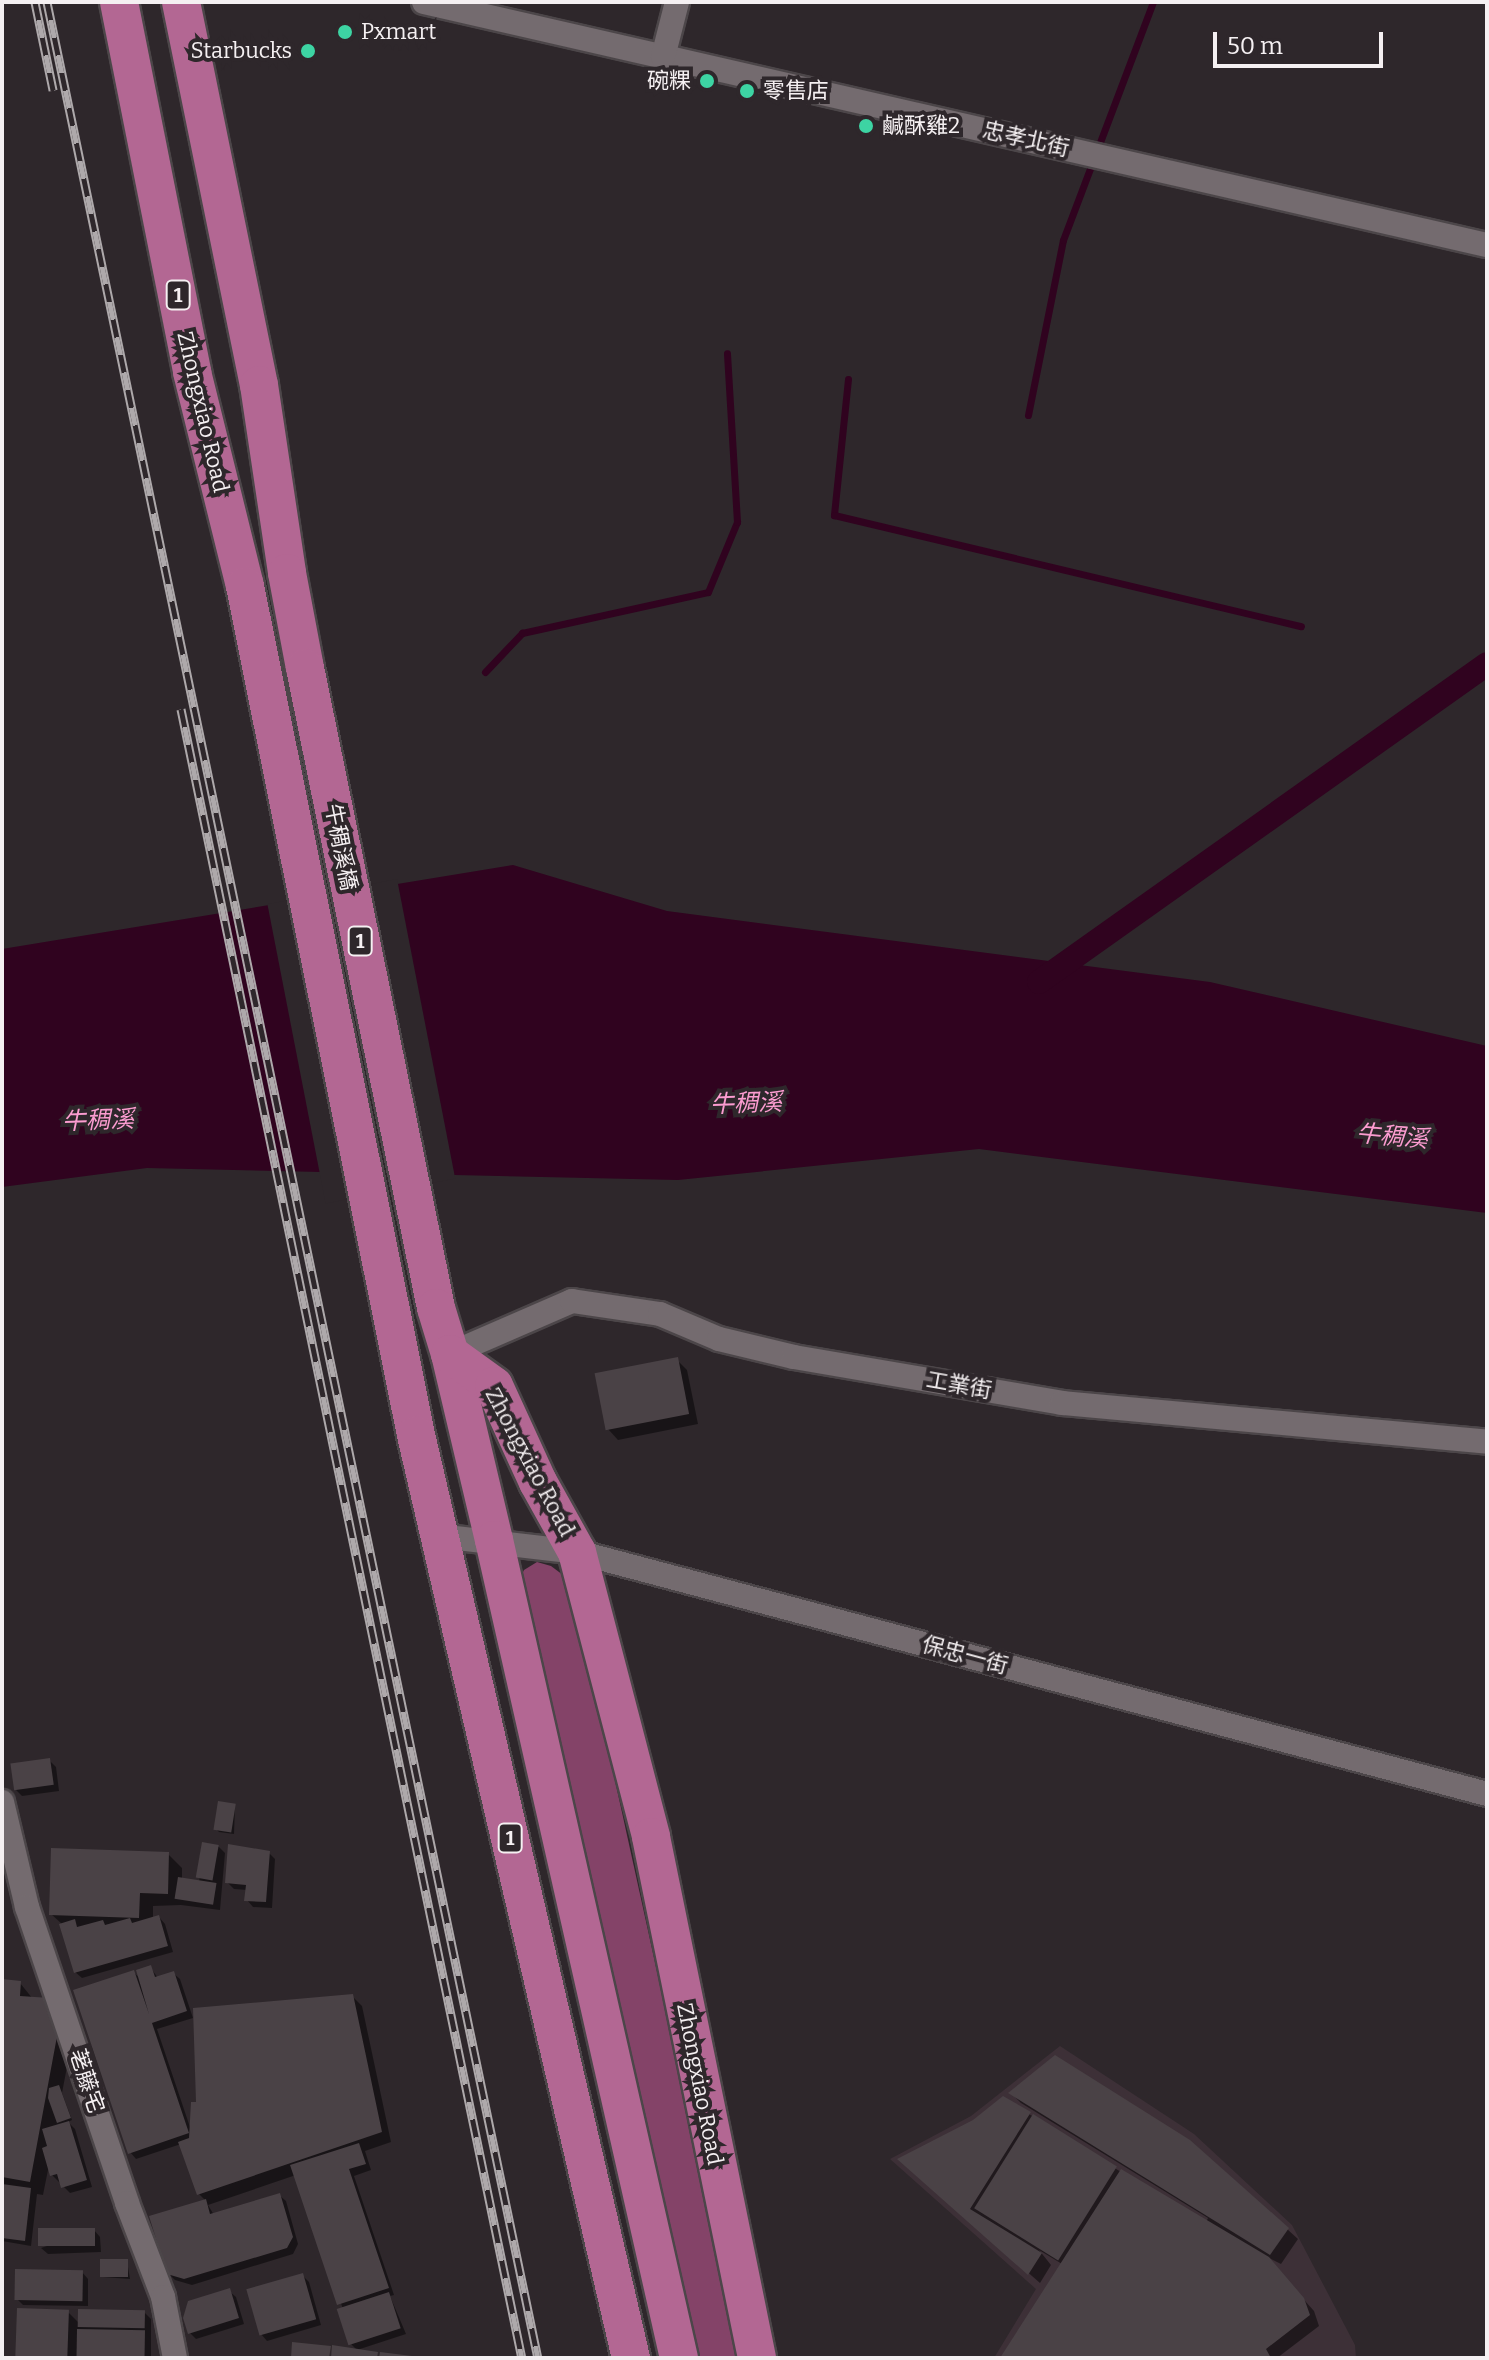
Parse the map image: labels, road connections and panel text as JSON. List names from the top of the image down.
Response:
{
  "streets": {
    "main road": ["1", "Zhongxiao Road", "牛稠溪橋"],
    "street": [
      "忠孝北街",
      "工業街",
      "保忠一街",
      "荖藤宅"
    ]
  },
  "crossings": [
    ["1", "牛稠溪橋"],
    ["1", "保忠一街"],
    ["Zhongxiao Road", "牛稠溪橋"],
    ["Zhongxiao Road", "工業街"],
    ["Zhongxiao Road", "保忠一街"],
    ["牛稠溪橋", "工業街"],
    ["牛稠溪橋", "保忠一街"]
  ],
  "water": ["牛稠溪"],
  "places": [
    "Pxmart",
    "Starbucks",
    "碗粿",
    "零售店",
    "鹹酥雞2"
  ],
  "scale_bar": "50 m"
}
